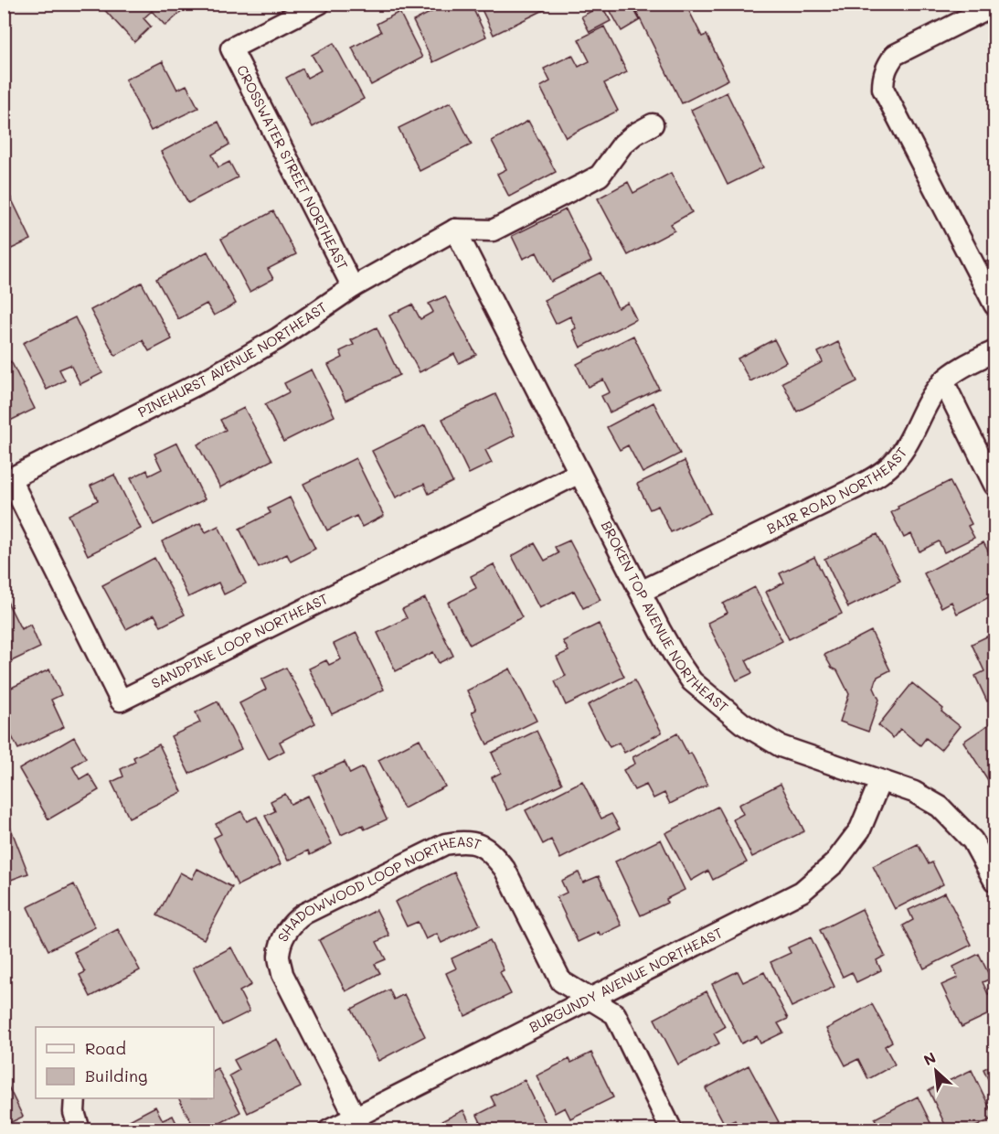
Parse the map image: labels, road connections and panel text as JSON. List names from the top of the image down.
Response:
{
  "streets": {
    "street": [
      "CROSSWATER STREET NORTHEAST",
      "PINEHURST AVENUE NORTHEAST",
      "BAIR ROAD NORTHEAST",
      "BROKEN TOP AVENUE NORTHEAST",
      "SANDPINE LOOP NORTHEAST",
      "SHADOWWOOD LOOP NORTHEAST",
      "BURGUNDY AVENUE NORTHEAST"
    ]
  },
  "crossings": [
    ["CROSSWATER STREET NORTHEAST", "PINEHURST AVENUE NORTHEAST"],
    ["PINEHURST AVENUE NORTHEAST", "BROKEN TOP AVENUE NORTHEAST"],
    ["PINEHURST AVENUE NORTHEAST", "SANDPINE LOOP NORTHEAST"],
    ["BAIR ROAD NORTHEAST", "BROKEN TOP AVENUE NORTHEAST"],
    ["BROKEN TOP AVENUE NORTHEAST", "SANDPINE LOOP NORTHEAST"],
    ["BROKEN TOP AVENUE NORTHEAST", "BURGUNDY AVENUE NORTHEAST"],
    ["SHADOWWOOD LOOP NORTHEAST", "BURGUNDY AVENUE NORTHEAST"]
  ],
  "legend": ["Road", "Building"],
  "north": "top left"
}
